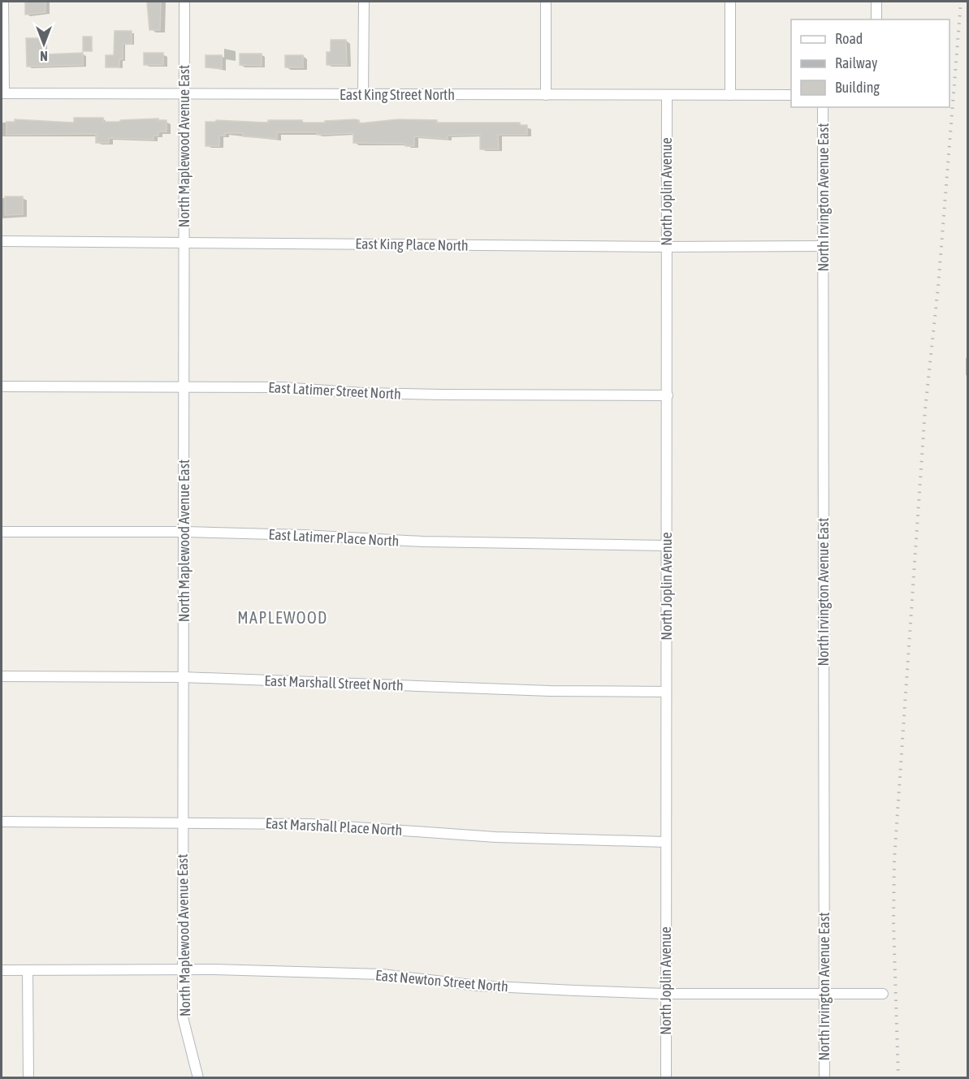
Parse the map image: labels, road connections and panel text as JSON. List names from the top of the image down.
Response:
{
  "streets": {
    "street": [
      "East King Street North",
      "North Maplewood Avenue East",
      "North Joplin Avenue",
      "North Irvington Avenue East",
      "East King Place North",
      "East Latimer Street North",
      "East Latimer Place North",
      "East Marshall Street North",
      "East Marshall Place North",
      "East Newton Street North"
    ]
  },
  "crossings": [
    ["East King Street North", "North Maplewood Avenue East"],
    ["East King Street North", "North Joplin Avenue"],
    ["North Maplewood Avenue East", "East King Place North"],
    ["North Maplewood Avenue East", "East Latimer Street North"],
    ["North Maplewood Avenue East", "East Latimer Place North"],
    ["North Maplewood Avenue East", "East Marshall Street North"],
    ["North Maplewood Avenue East", "East Marshall Place North"],
    ["North Maplewood Avenue East", "East Newton Street North"],
    ["North Joplin Avenue", "East King Place North"],
    ["North Joplin Avenue", "East Latimer Street North"],
    ["North Joplin Avenue", "East Latimer Place North"],
    ["North Joplin Avenue", "East Marshall Street North"],
    ["North Joplin Avenue", "East Marshall Place North"],
    ["North Joplin Avenue", "East Newton Street North"],
    ["North Irvington Avenue East", "East King Place North"],
    ["North Irvington Avenue East", "East Newton Street North"]
  ],
  "districts": ["MAPLEWOOD"],
  "legend": ["Road", "Railway", "Building"],
  "north": "bottom"
}
